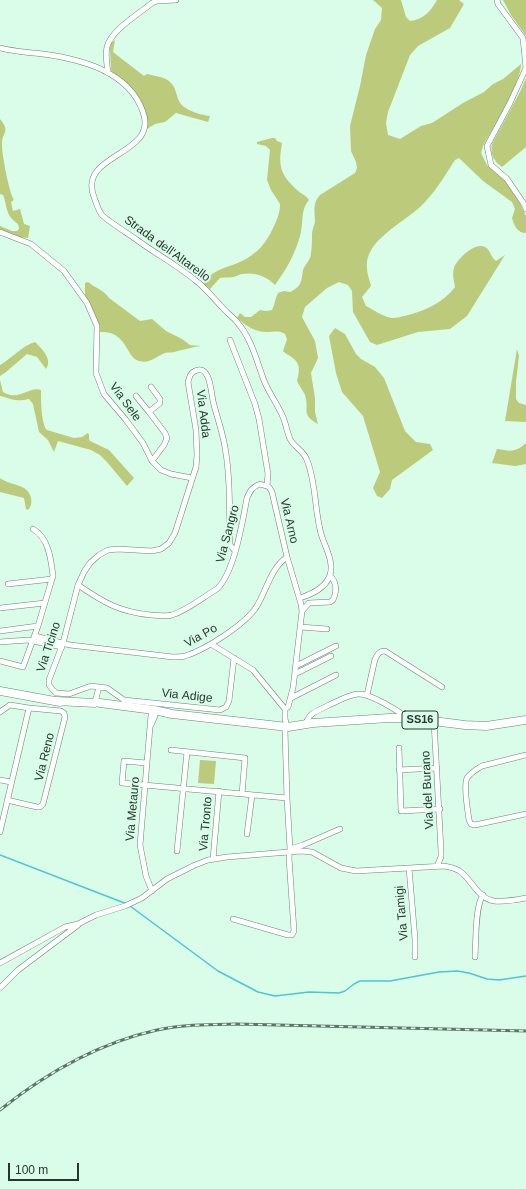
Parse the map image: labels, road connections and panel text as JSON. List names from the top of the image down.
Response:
{
  "streets": {
    "main road": ["SS16"],
    "street": [
      "Strada dell'Altarello",
      "Via Sele",
      "Via Adda",
      "Via Arno",
      "Via Sangro",
      "Via Po",
      "Via Ticino",
      "Via Adige",
      "Via Reno",
      "Via del Burano",
      "Via Metauro",
      "Via Tronto",
      "Via Tamigi"
    ]
  },
  "crossings": [
    ["Strada dell'Altarello", "Via Arno"],
    ["Via Sele", "Via Adda"],
    ["Via Adda", "Via Sangro"],
    ["Via Adda", "Via Ticino"],
    ["Via Arno", "Via Sangro"],
    ["Via Arno", "Via Po"],
    ["Via Sangro", "Via Ticino"],
    ["Via Po", "Via Ticino"],
    ["Via Ticino", "Via Adige"],
    ["SS16", "Via del Burano"],
    ["SS16", "Via Metauro"]
  ],
  "scale_bar": "100 m"
}
